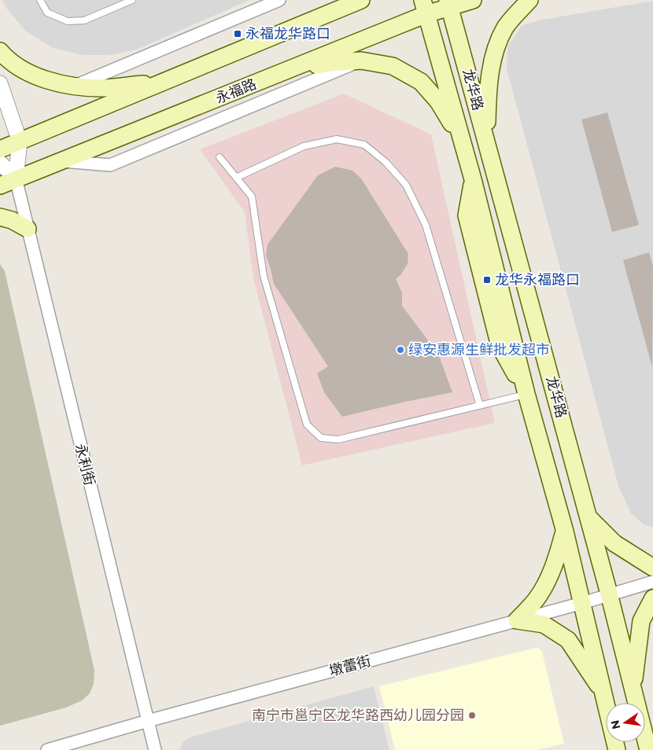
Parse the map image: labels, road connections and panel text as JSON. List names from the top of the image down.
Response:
{
  "streets": {
    "main road": ["龙华路", "永福路"],
    "street": ["永利街", "墩蕾街"]
  },
  "crossings": [
    ["龙华路", "永福路"],
    ["龙华路", "墩蕾街"],
    ["永福路", "永利街"],
    ["永利街", "墩蕾街"]
  ],
  "places": {
    "transit": ["永福龙华路口", "龙华永福路口"],
    "other": ["绿安惠源生鲜批发超市", "南宁市邕宁区龙华路西幼儿园分园"]
  },
  "north": "left"
}
